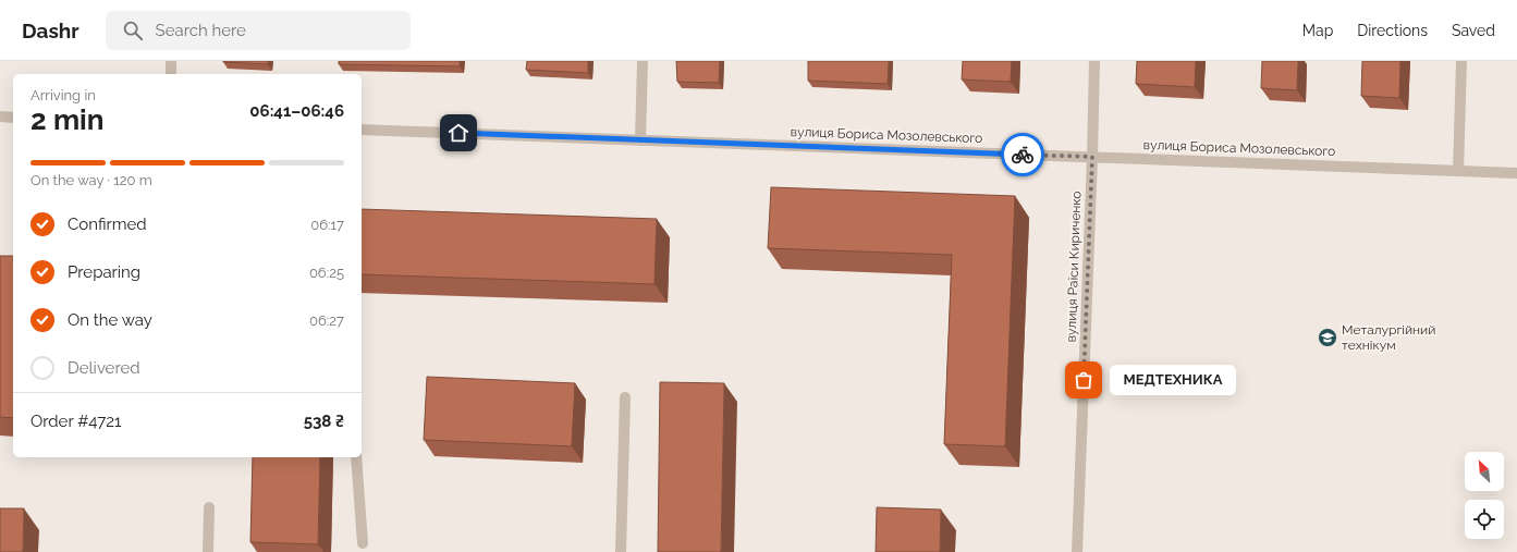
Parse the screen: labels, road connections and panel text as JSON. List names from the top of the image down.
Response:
{
  "streets": {
    "street": ["вулиця Бориса Мозолевського", "вулиця Раїси Кириченко"]
  },
  "crossings": [
    ["вулиця Бориса Мозолевського", "вулиця Раїси Кириченко"]
  ],
  "places": {
    "school or university": ["Металургійний технікум"],
    "other": ["МЕДТЕХНИКА"]
  },
  "north": "top left",
  "page": {
    "header": "Dashr",
    "search": "Search here",
    "nav": ["Map", "Directions", "Saved"],
    "heading": ["2 min", "Arriving in", "06:41–06:46"],
    "panel": ["Order #4721", "538 ₴"],
    "bar": "On the way · 120 m",
    "list": [
      ["Confirmed", "06:17"],
      ["Preparing", "06:25"],
      ["On the way", "06:27"],
      "Delivered"
    ],
    "bubble": "МЕДТЕХНИКА"
  }
}
